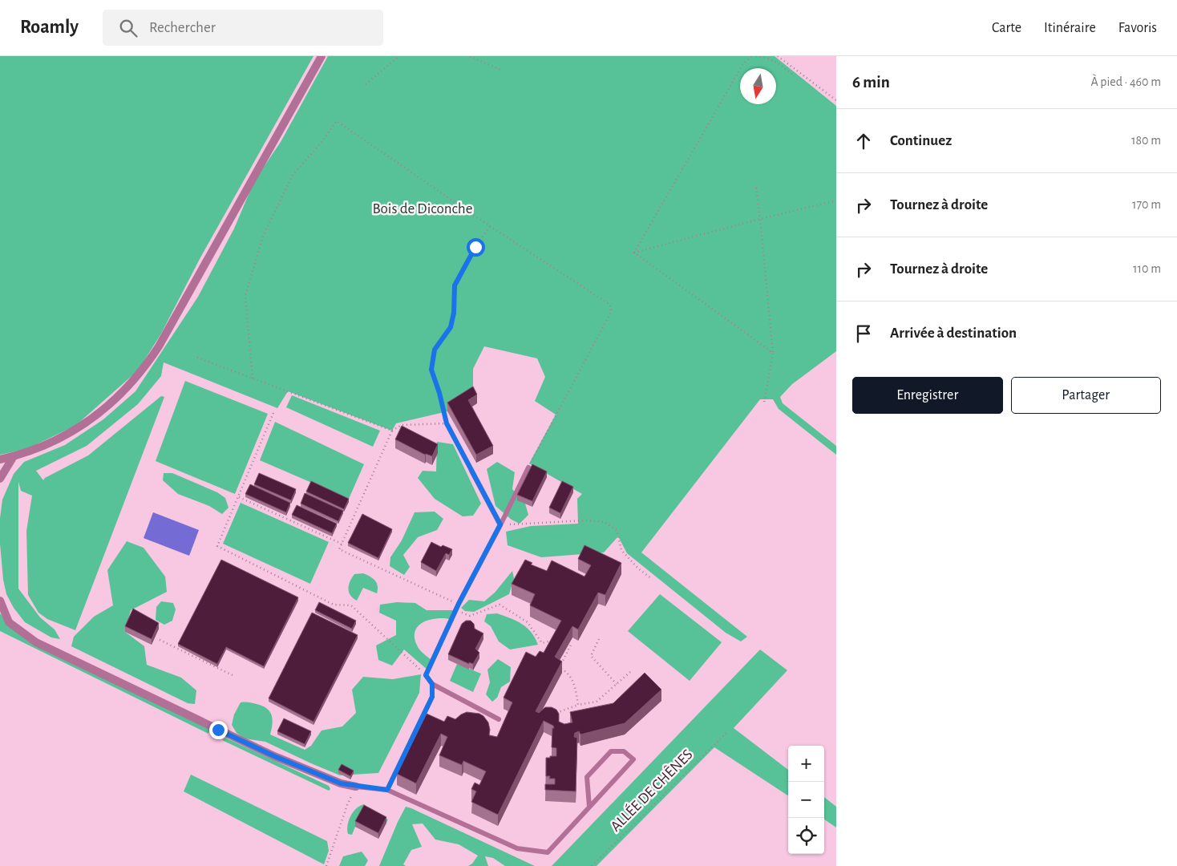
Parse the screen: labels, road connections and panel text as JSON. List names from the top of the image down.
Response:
{
  "streets": {
    "path": ["ALLÉE DE CHÊNES"]
  },
  "parks": ["Bois de Diconche"],
  "north": "bottom",
  "page": {
    "header": "Roamly",
    "search": "Rechercher",
    "nav": ["Carte", "Itinéraire", "Favoris"],
    "heading": ["6 min", "À pied · 460 m"],
    "list": [
      ["Continuez", "180 m"],
      ["Tournez à droite", "170 m"],
      ["Tournez à droite", "110 m"],
      "Arrivée à destination"
    ],
    "buttons": ["Enregistrer", "Partager"],
    "map_buttons": ["+", "−"]
  }
}
